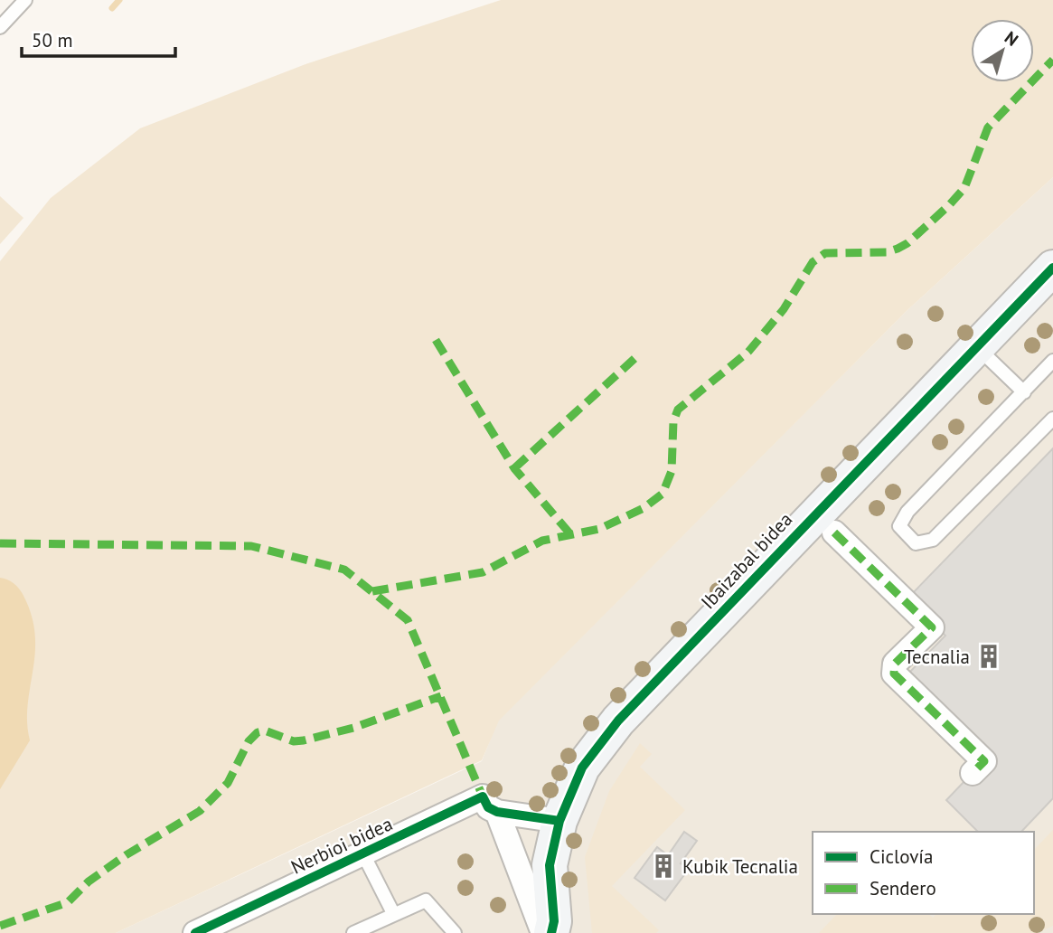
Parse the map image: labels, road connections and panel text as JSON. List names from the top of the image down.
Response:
{
  "streets": {
    "street": ["Ibaizabal bidea", "Nerbioi bidea"]
  },
  "places": {
    "building": ["Tecnalia", "Kubik Tecnalia"]
  },
  "legend": ["Ciclovía", "Sendero"],
  "scale_bar": "50 m",
  "north": "top right"
}
